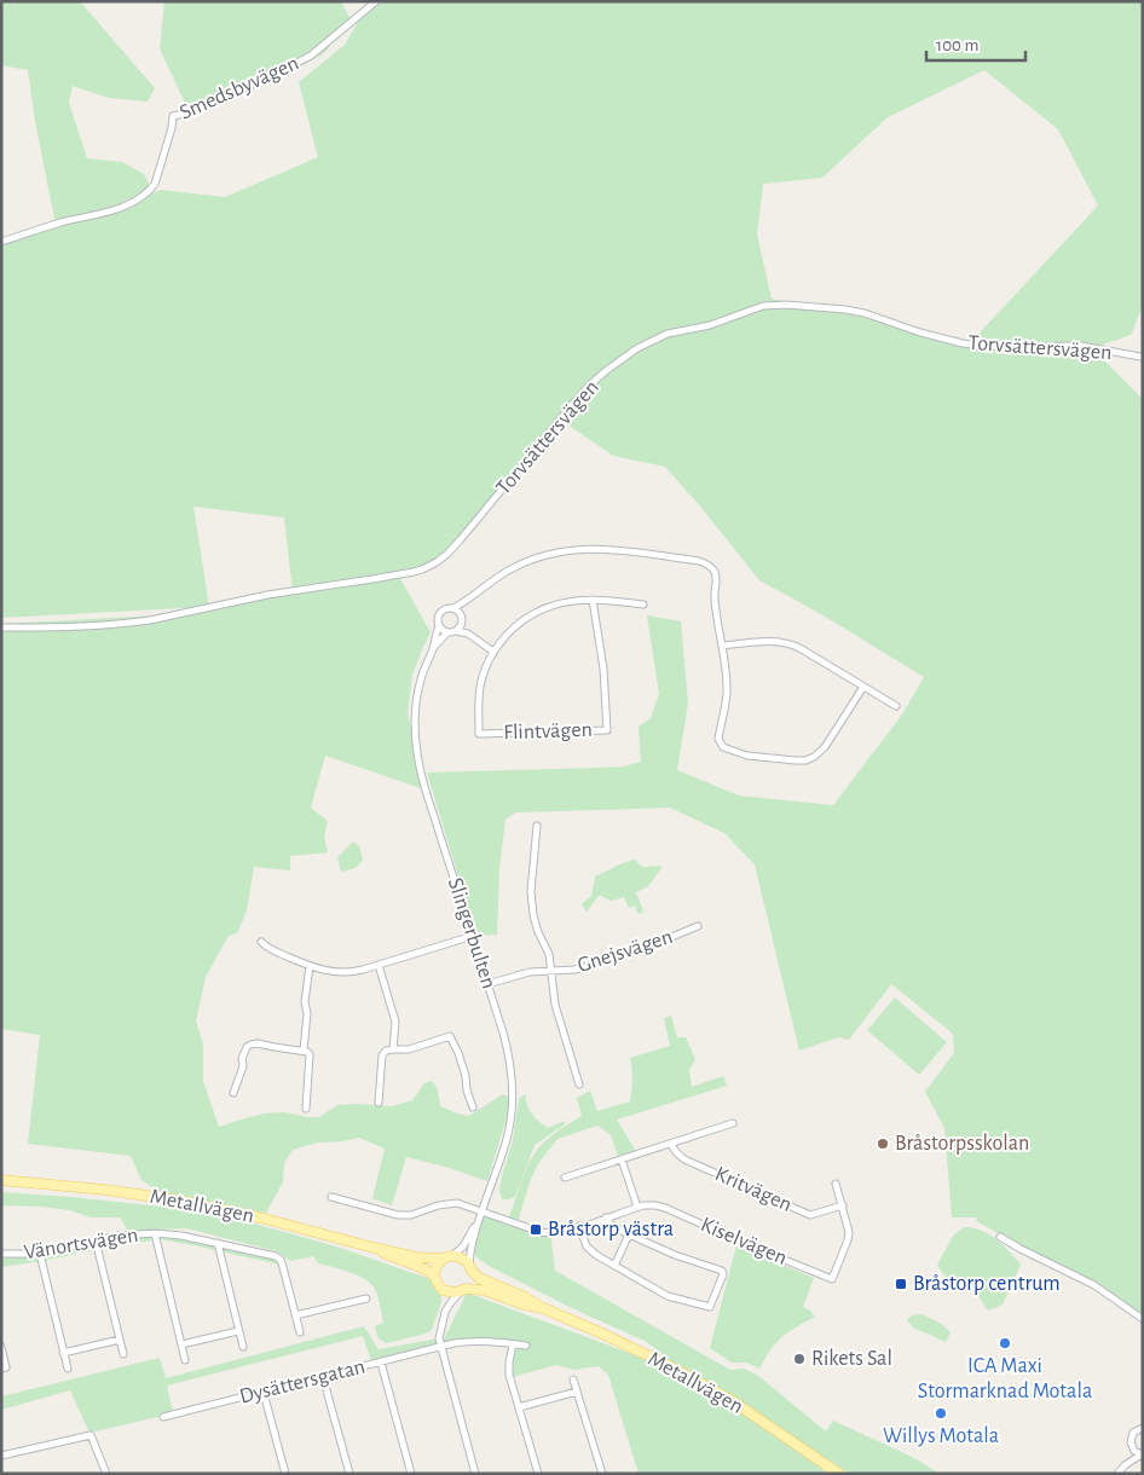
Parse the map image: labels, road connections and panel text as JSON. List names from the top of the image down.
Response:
{
  "streets": {
    "main road": ["Metallvägen"],
    "street": [
      "Smedsbyvägen",
      "Torvsättersvägen",
      "Flintvägen",
      "Slingerbulten",
      "Gnejsvägen",
      "Kritvägen",
      "Kiselvägen",
      "Vänortsvägen",
      "Dysättersgatan"
    ]
  },
  "crossings": [
    ["Slingerbulten", "Gnejsvägen"],
    ["Slingerbulten", "Metallvägen"],
    ["Slingerbulten", "Kiselvägen"],
    ["Kritvägen", "Kiselvägen"]
  ],
  "places": {
    "other": [
      "Bråstorpsskolan",
      "ICA Maxi Stormarknad Motala",
      "Rikets Sal",
      "Willys Motala"
    ],
    "transit": ["Bråstorp västra", "Bråstorp centrum"]
  },
  "scale_bar": "100 m"
}
